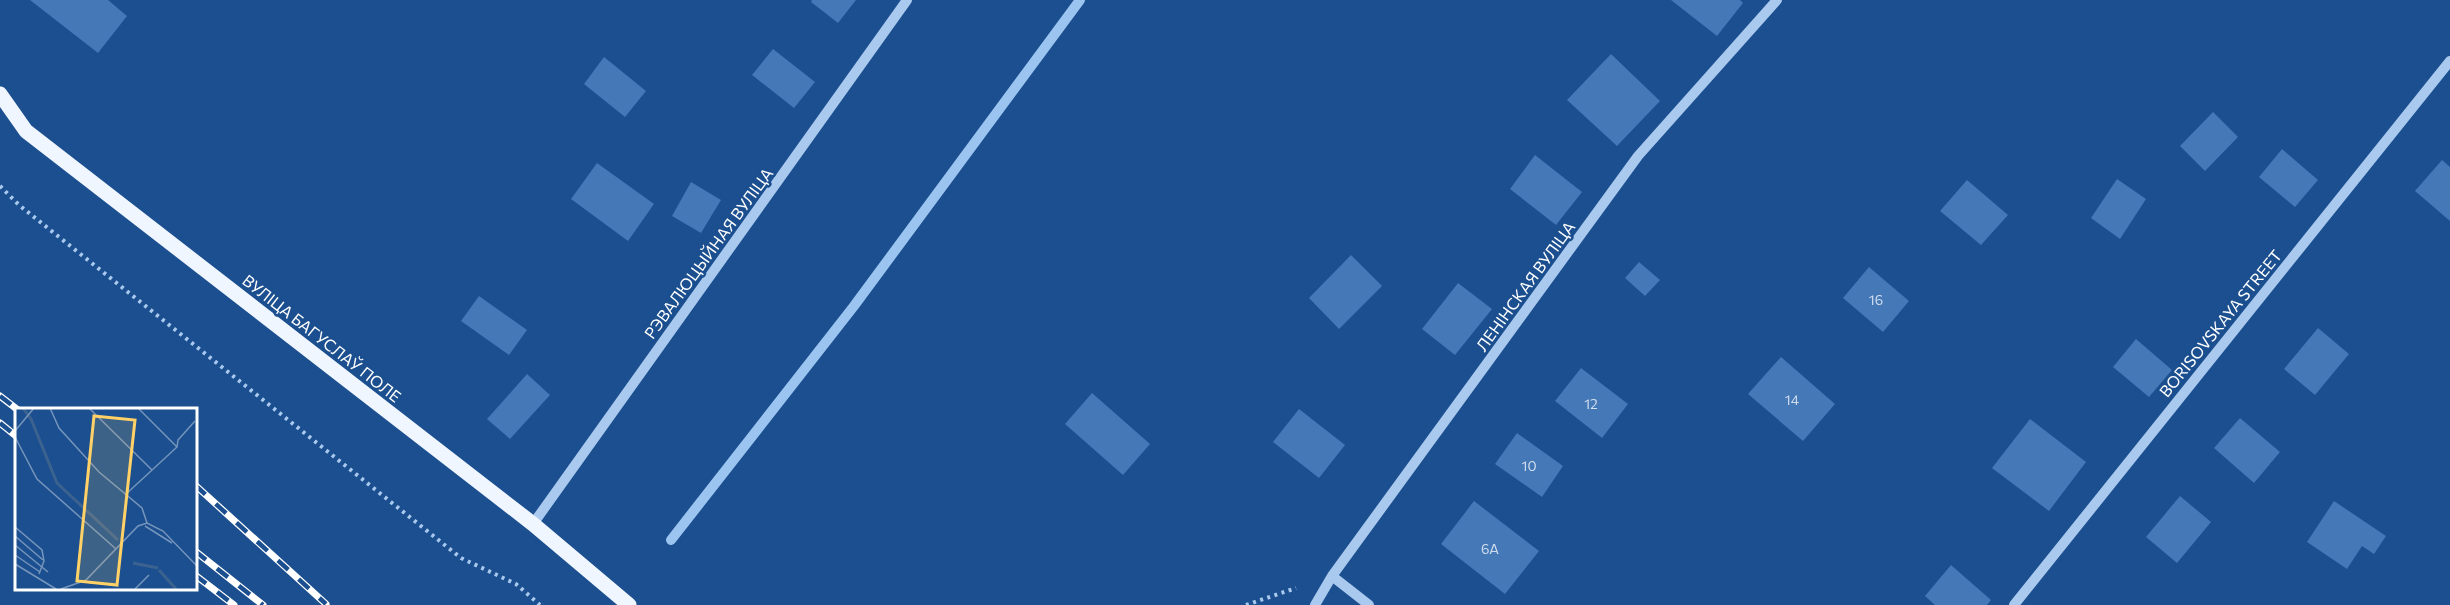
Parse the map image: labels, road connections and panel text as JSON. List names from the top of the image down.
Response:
{
  "streets": {
    "main road": ["ВУЛІЦА БАГУСЛАЎ ПОЛЕ"],
    "street": ["РЭВАЛЮЦЫЙНАЯ ВУЛІЦА", "ЛЕНІНСКАЯ ВУЛІЦА", "BORISOVSKAYA STREET"]
  },
  "crossings": [
    ["РЭВАЛЮЦЫЙНАЯ ВУЛІЦА", "ВУЛІЦА БАГУСЛАЎ ПОЛЕ"]
  ],
  "house_numbers": [
    "16",
    "14",
    "12",
    "10",
    "6А"
  ]
}
